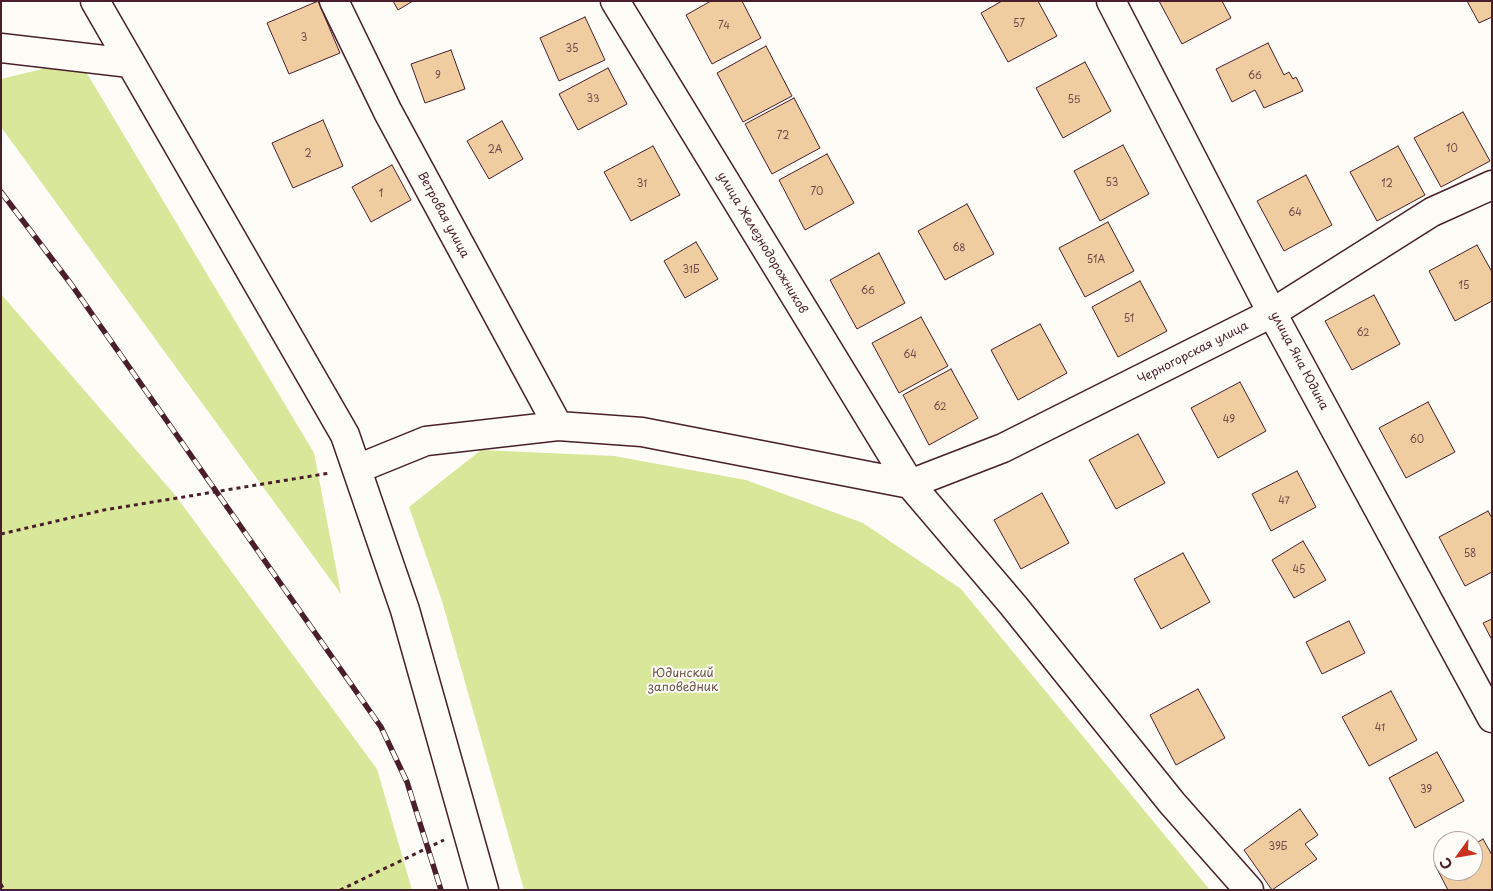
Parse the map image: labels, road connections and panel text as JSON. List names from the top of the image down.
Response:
{
  "streets": {
    "street": [
      "Ветровая улица",
      "улица Железнодорожников",
      "Черногорская улица",
      "улица Яна Юдина"
    ]
  },
  "crossings": [
    ["улица Железнодорожников", "Черногорская улица"],
    ["Черногорская улица", "улица Яна Юдина"]
  ],
  "parks": ["Юдинский заповедник"],
  "house_numbers": [
    "57",
    "74",
    "3",
    "35",
    "9",
    "66",
    "33",
    "55",
    "72",
    "10",
    "2А",
    "2",
    "53",
    "31",
    "12",
    "70",
    "1",
    "64",
    "68",
    "51А",
    "31Б",
    "15",
    "66",
    "51",
    "62",
    "64",
    "62",
    "49",
    "60",
    "47",
    "58",
    "45",
    "41",
    "39",
    "39Б"
  ],
  "north": "bottom left"
}
